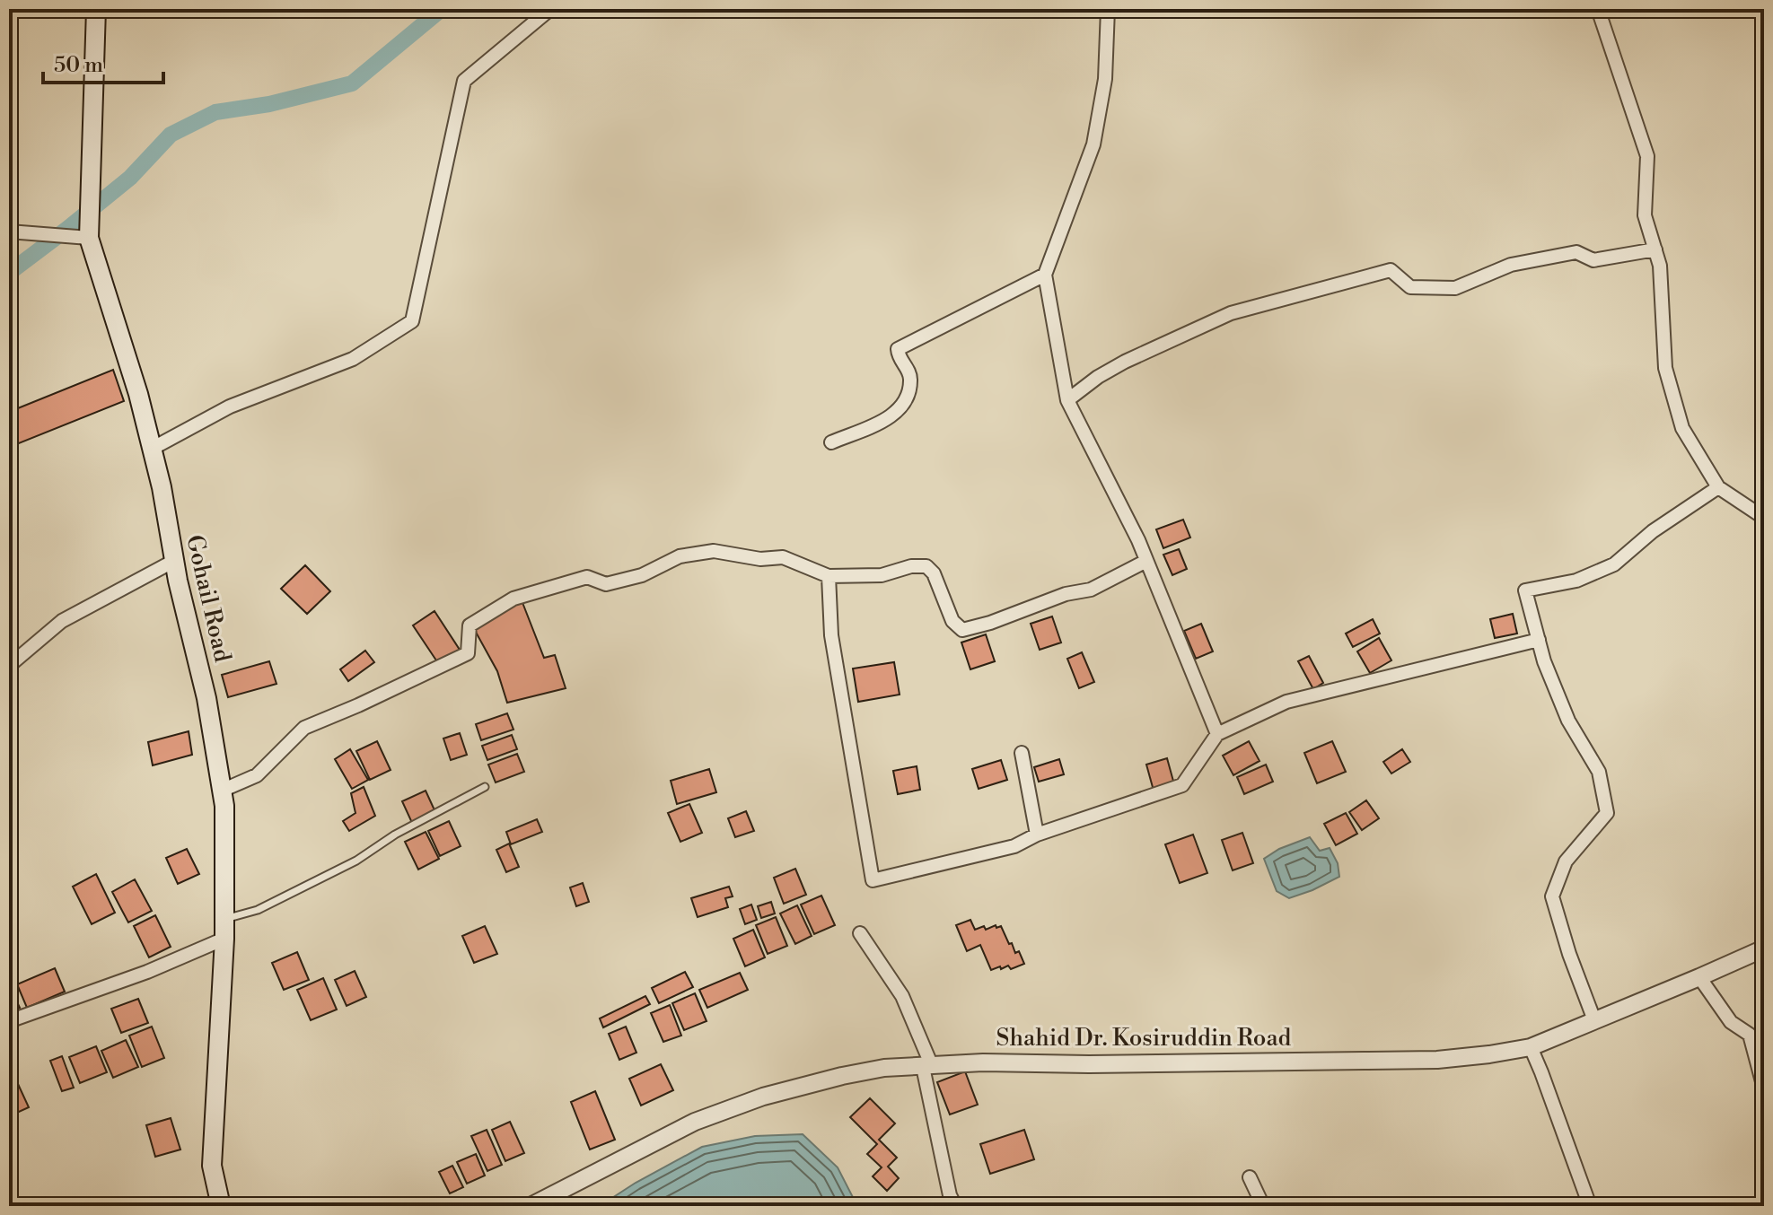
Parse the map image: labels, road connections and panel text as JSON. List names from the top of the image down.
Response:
{
  "streets": {
    "main road": ["Gohail Road"],
    "street": ["Shahid Dr. Kosiruddin Road"]
  },
  "scale_bar": "50 m"
}
